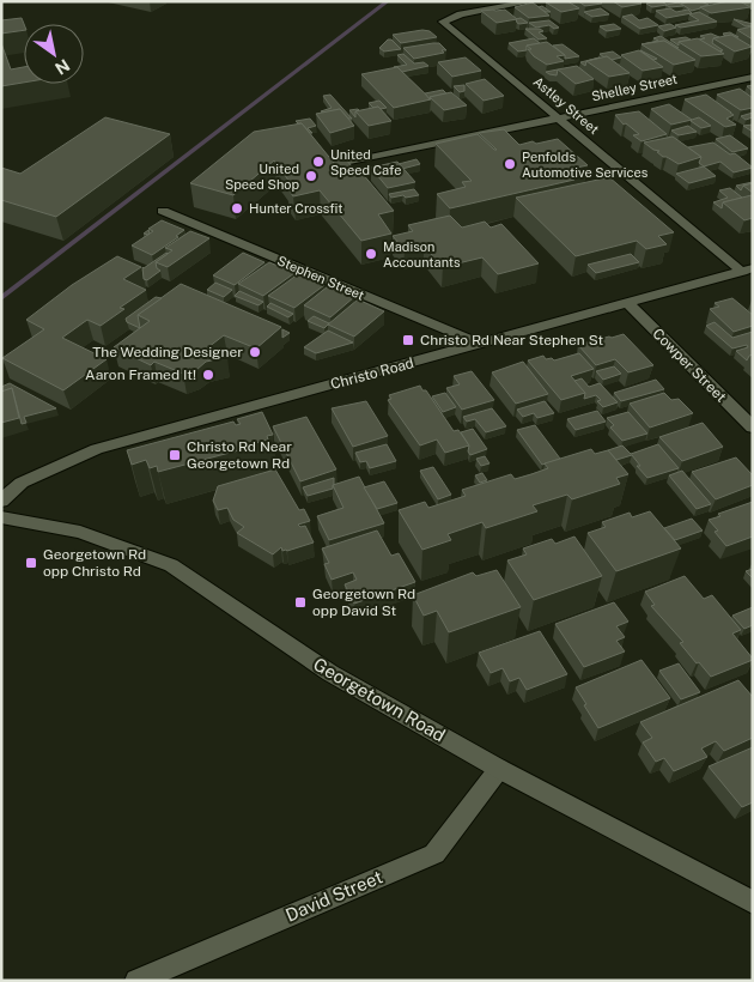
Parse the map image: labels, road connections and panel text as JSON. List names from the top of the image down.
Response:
{
  "streets": {
    "street": [
      "Shelley Street",
      "Astley Street",
      "Stephen Street",
      "Cowper Street",
      "Christo Road",
      "Georgetown Road",
      "David Street"
    ]
  },
  "crossings": [
    ["Shelley Street", "Astley Street"],
    ["Astley Street", "Christo Road"],
    ["Stephen Street", "Christo Road"],
    ["Cowper Street", "Christo Road"],
    ["Georgetown Road", "David Street"]
  ],
  "places": {
    "other": [
      "United Speed Cafe",
      "Penfolds Automotive Services",
      "United Speed Shop",
      "Hunter Crossfit",
      "Madison Accountants",
      "The Wedding Designer",
      "Aaron Framed It!"
    ],
    "transit": [
      "Christo Rd Near Stephen St",
      "Christo Rd Near Georgetown Rd",
      "Georgetown Rd opp Christo Rd",
      "Georgetown Rd opp David St"
    ]
  },
  "north": "bottom right"
}
